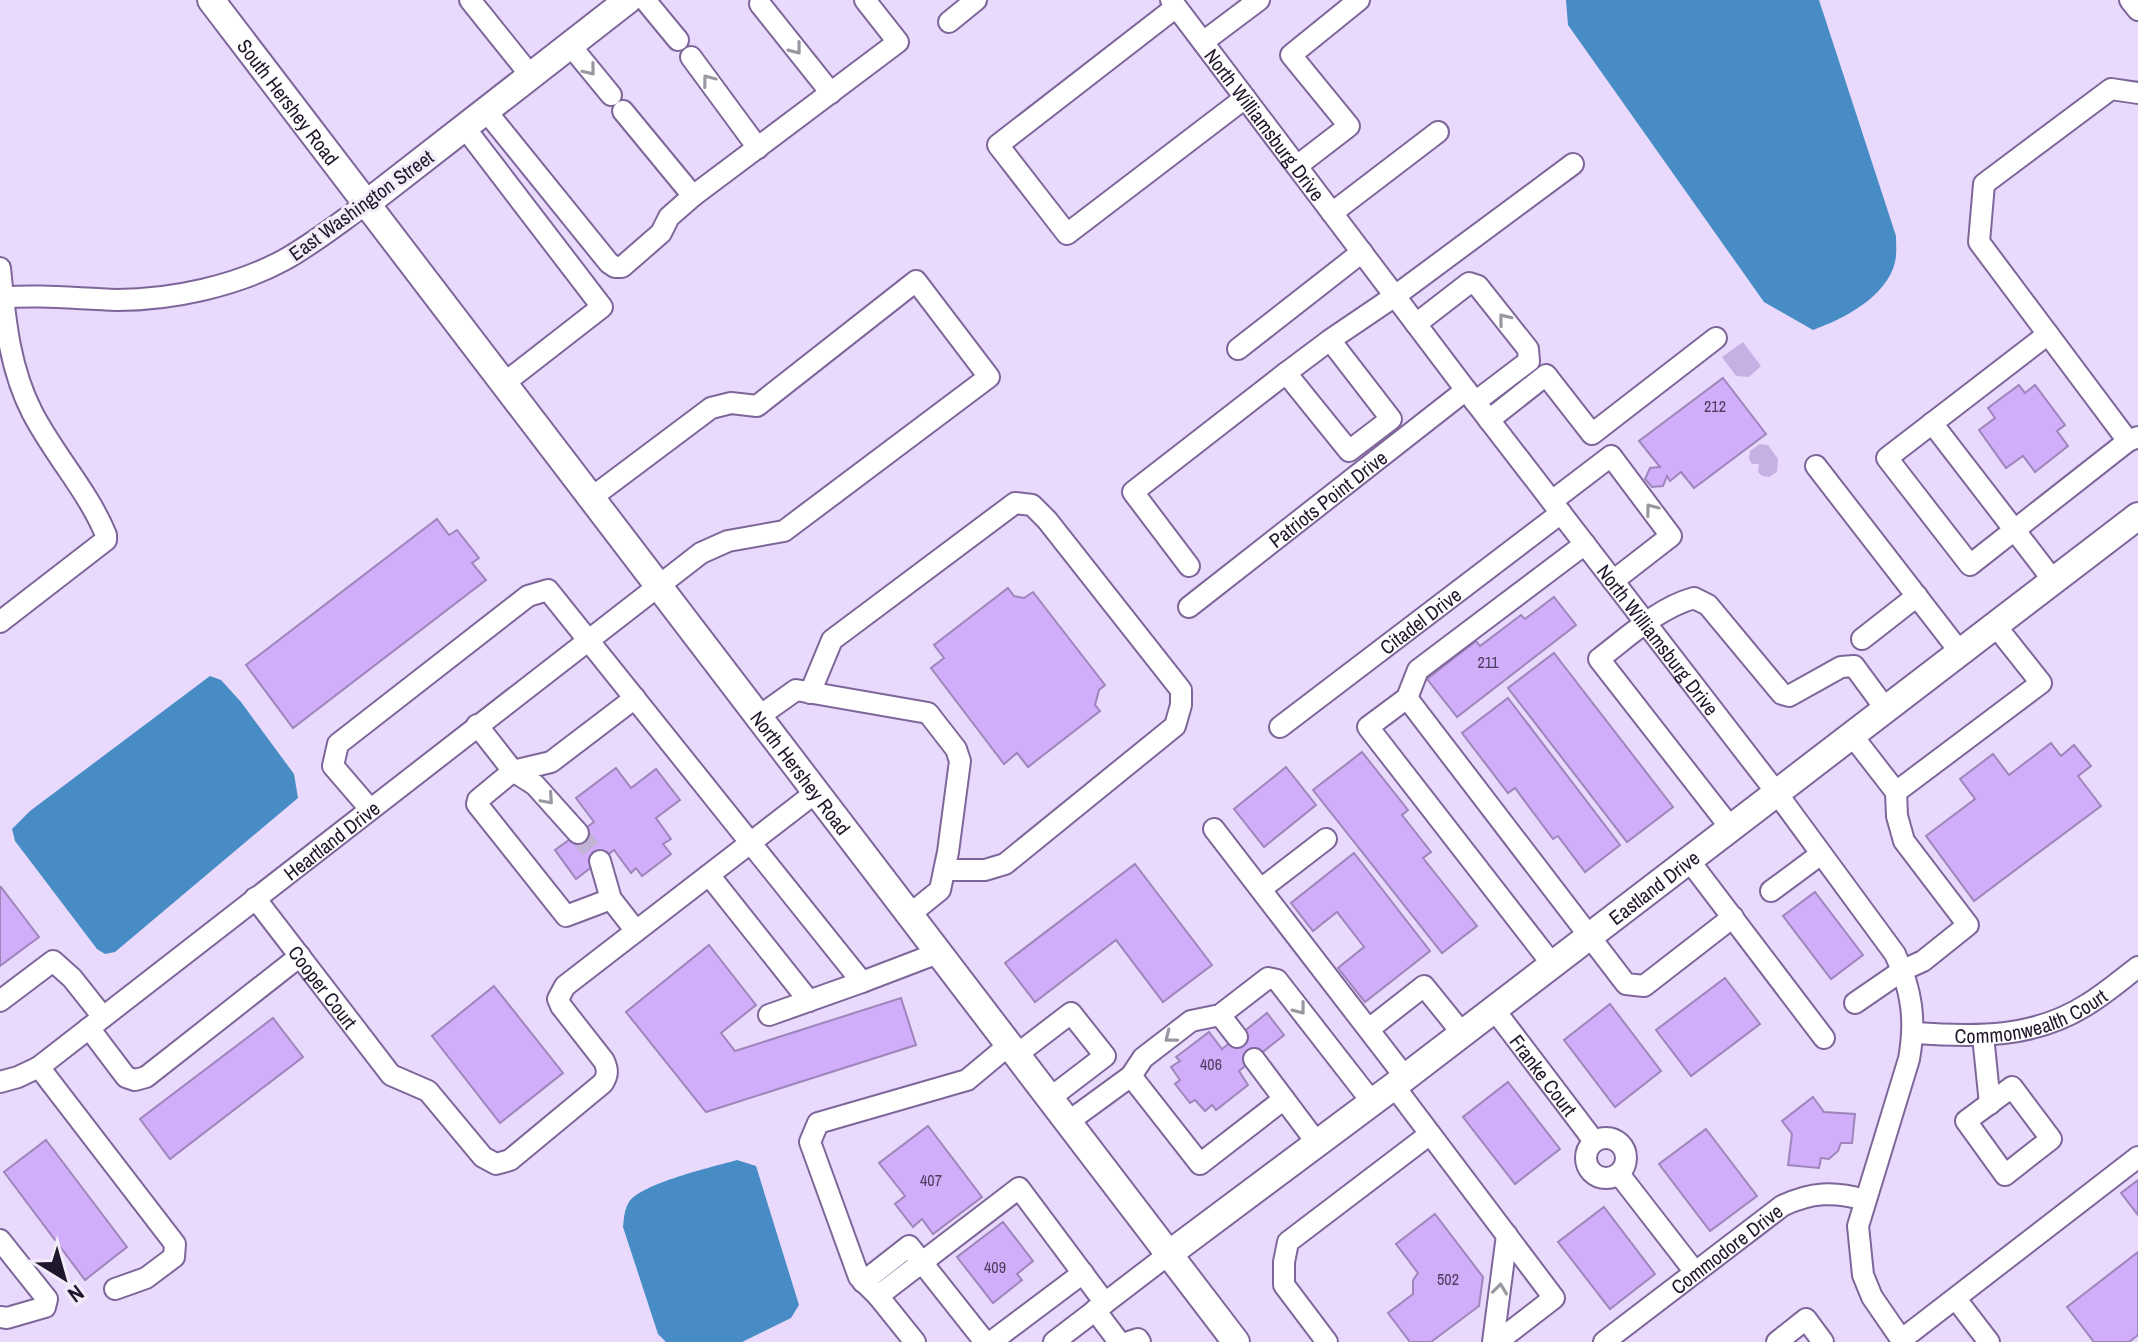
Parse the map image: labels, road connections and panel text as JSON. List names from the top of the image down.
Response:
{
  "streets": {
    "main road": [
      "South Hershey Road",
      "East Washington Street",
      "North Hershey Road",
      "Eastland Drive"
    ],
    "street": [
      "North Williamsburg Drive",
      "Patriots Point Drive",
      "Citadel Drive",
      "Heartland Drive",
      "Cooper Court",
      "Commonwealth Court",
      "Franke Court",
      "Commodore Drive"
    ]
  },
  "crossings": [
    ["South Hershey Road", "East Washington Street"],
    ["South Hershey Road", "North Hershey Road"],
    ["North Williamsburg Drive", "Patriots Point Drive"],
    ["North Williamsburg Drive", "Citadel Drive"],
    ["North Williamsburg Drive", "Eastland Drive"],
    ["North Williamsburg Drive", "Commonwealth Court"],
    ["North Williamsburg Drive", "Commodore Drive"],
    ["East Washington Street", "North Hershey Road"],
    ["North Hershey Road", "Heartland Drive"],
    ["North Hershey Road", "Eastland Drive"],
    ["Heartland Drive", "Cooper Court"],
    ["Eastland Drive", "Franke Court"]
  ],
  "house_numbers": [
    "212",
    "211",
    "406",
    "407",
    "409",
    "502"
  ],
  "north": "bottom right"
}
